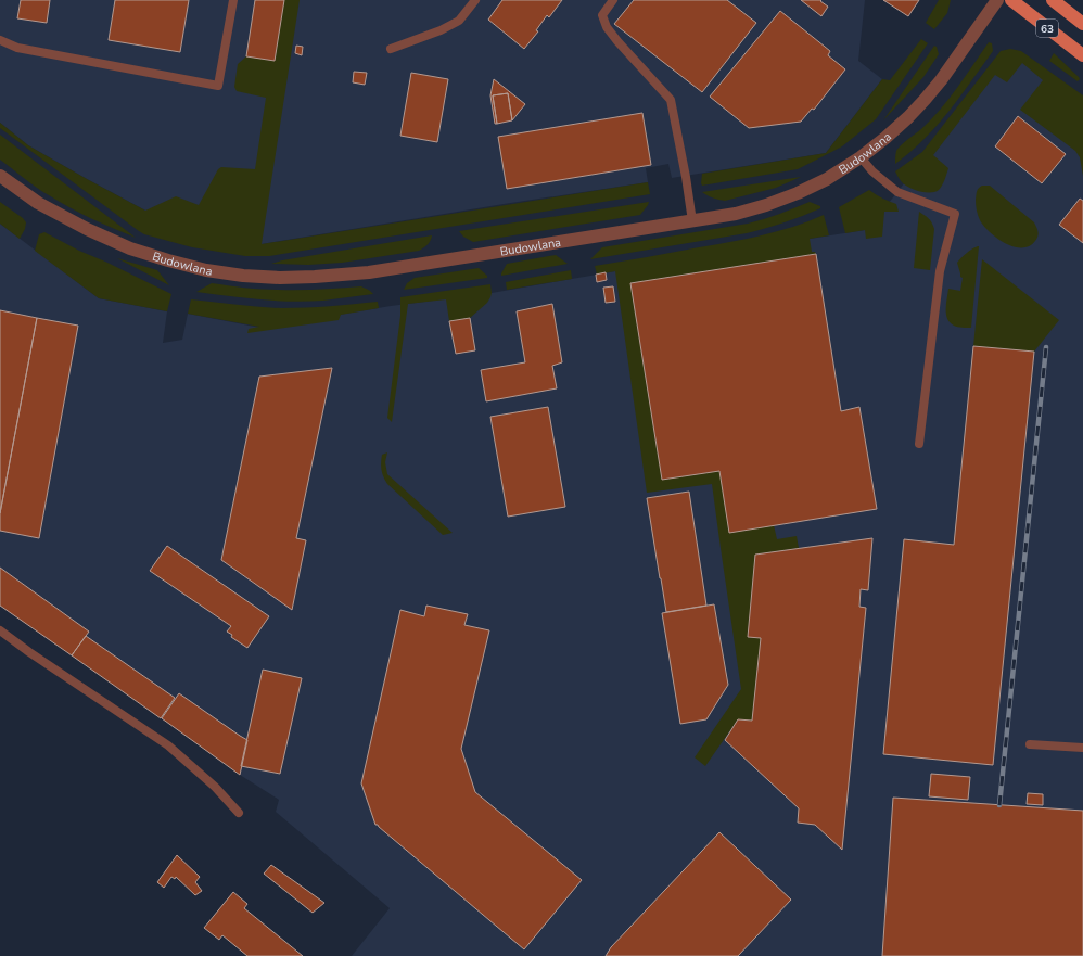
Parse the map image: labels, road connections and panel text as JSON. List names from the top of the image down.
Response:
{
  "streets": {
    "main road": ["63"],
    "street": ["Budowlana"]
  }
}
